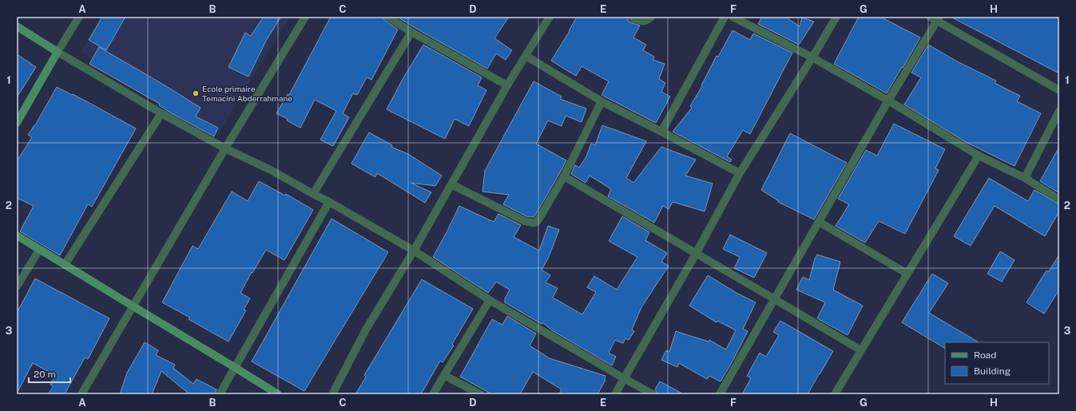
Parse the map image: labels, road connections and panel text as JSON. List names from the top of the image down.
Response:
{
  "places": ["Ecole primaire Temacini Abderrahmane"],
  "legend": ["Road", "Building"],
  "scale_bar": "20 m",
  "grid": {
    "columns": [
      "A",
      "B",
      "C",
      "D",
      "E",
      "F",
      "G",
      "H"
    ],
    "rows": ["1", "2", "3"]
  }
}
